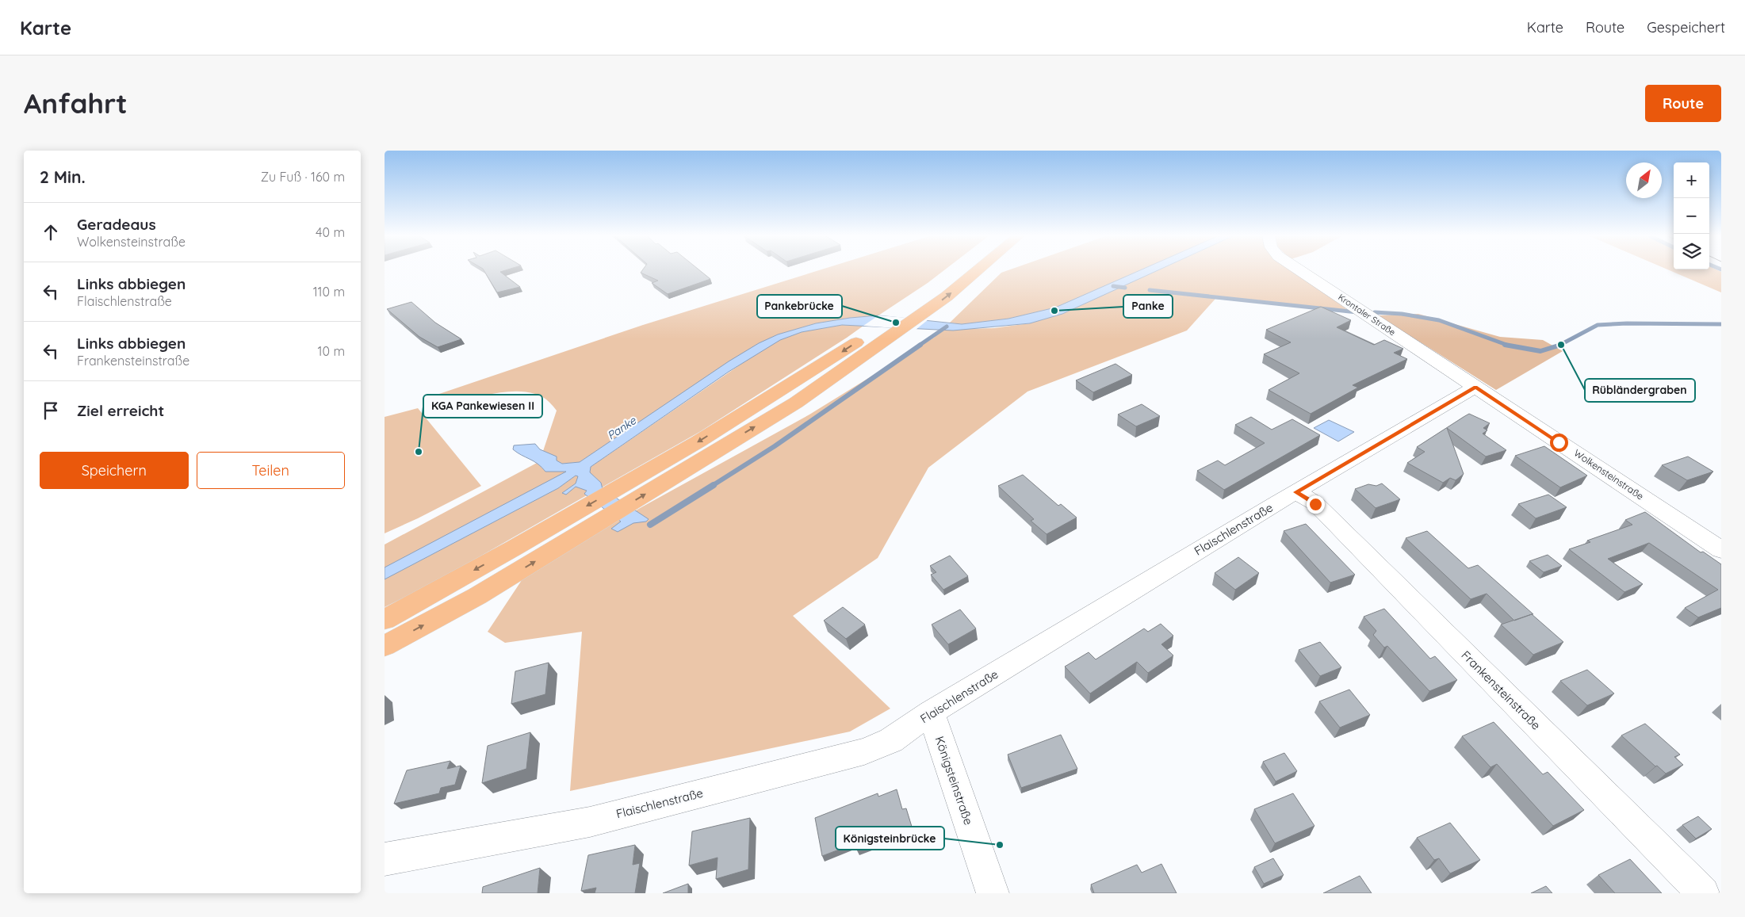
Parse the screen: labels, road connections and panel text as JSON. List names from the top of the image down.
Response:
{
  "streets": {
    "street": [
      "Krontaler Straße",
      "Wolkensteinstraße",
      "Flaischlenstraße",
      "Frankensteinstraße",
      "Königsteinstraße"
    ]
  },
  "crossings": [
    ["Krontaler Straße", "Wolkensteinstraße"],
    ["Krontaler Straße", "Flaischlenstraße"],
    ["Wolkensteinstraße", "Flaischlenstraße"],
    ["Flaischlenstraße", "Frankensteinstraße"],
    ["Flaischlenstraße", "Königsteinstraße"]
  ],
  "water": ["Panke"],
  "places": [
    "Panke",
    "Pankebrücke",
    "Rübländergraben",
    "KGA Pankewiesen II",
    "Königsteinbrücke"
  ],
  "north": "top right",
  "page": {
    "header": "Karte",
    "nav": ["Karte", "Route", "Gespeichert"],
    "buttons": [
      "Route",
      ["Speichern", "Teilen"]
    ],
    "title": "Anfahrt",
    "heading": ["2 Min.", "Zu Fuß · 160 m"],
    "map_buttons": ["+", "−"],
    "list": [
      ["Geradeaus", "Wolkensteinstraße", "40 m"],
      ["Links abbiegen", "Flaischlenstraße", "110 m"],
      ["Links abbiegen", "Frankensteinstraße", "10 m"],
      "Ziel erreicht"
    ]
  }
}
